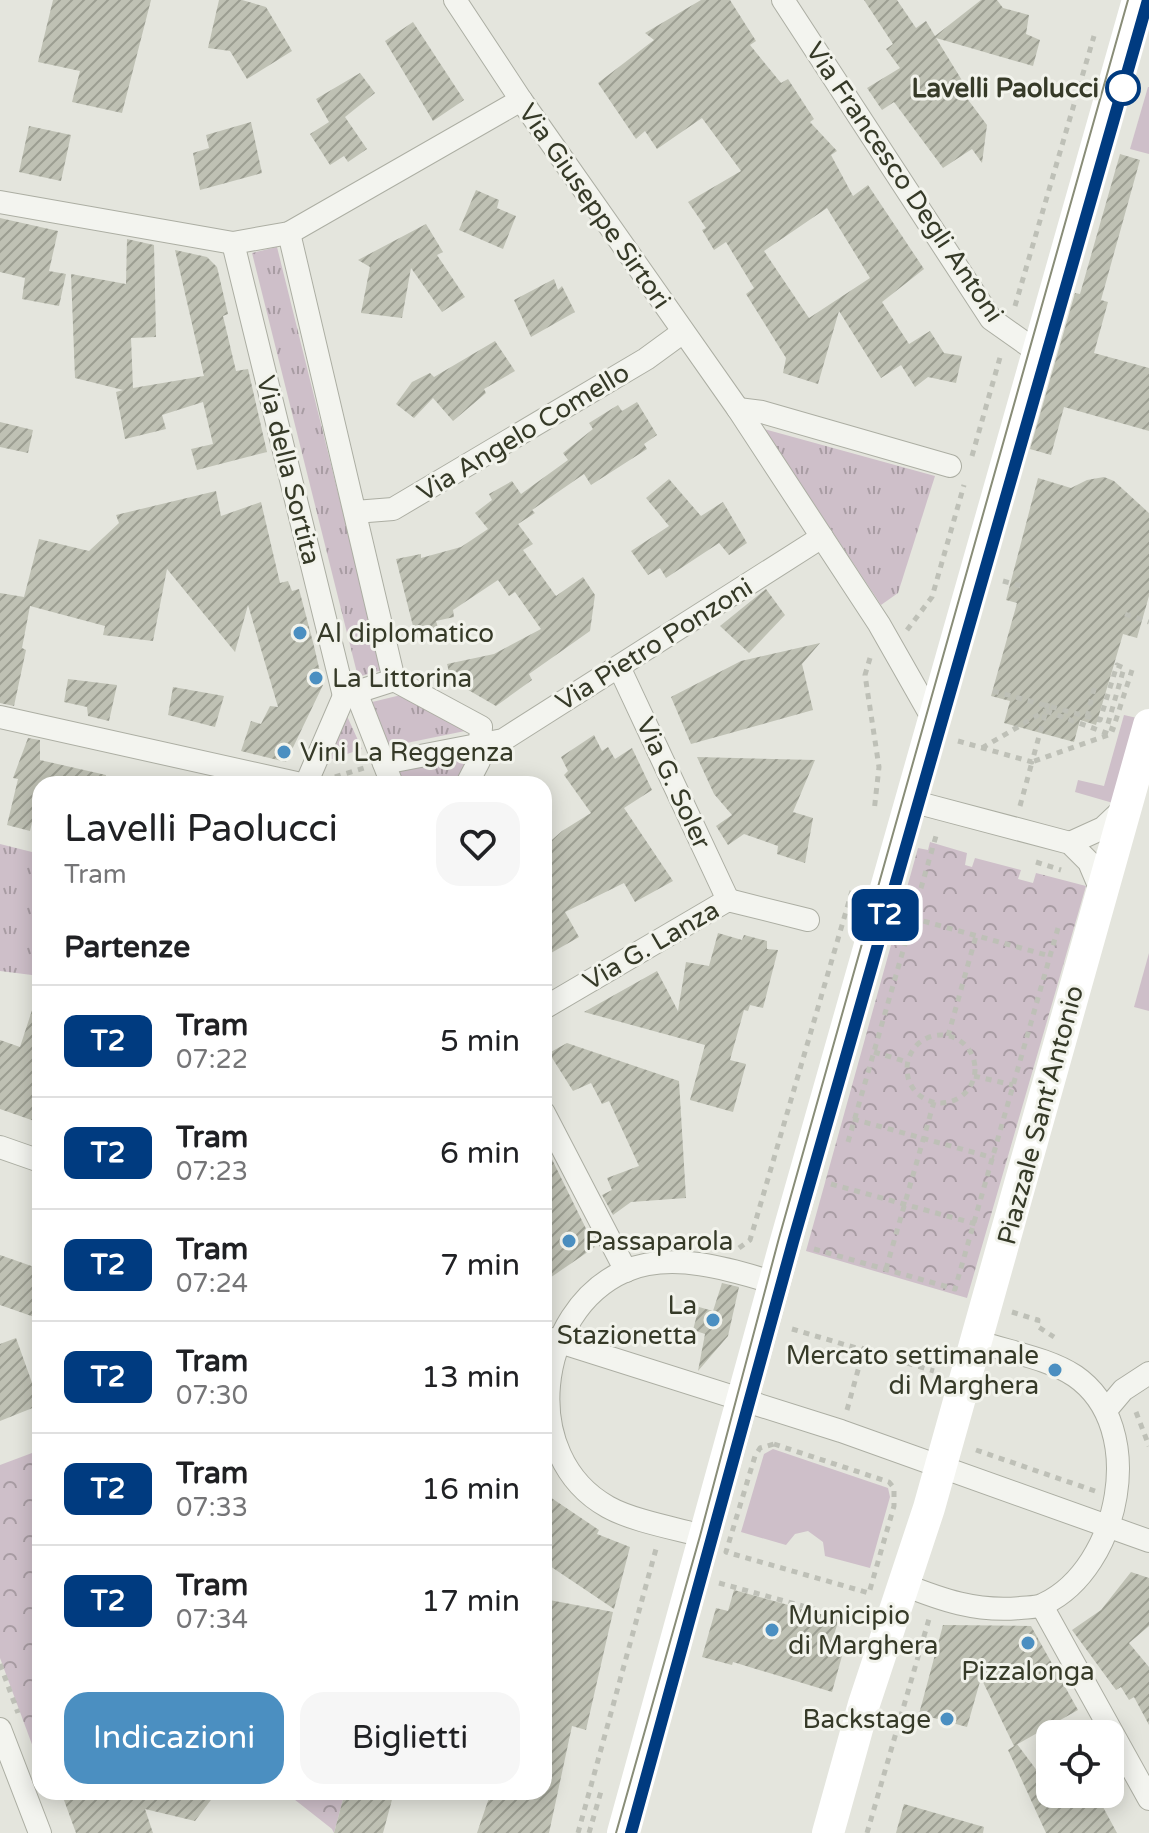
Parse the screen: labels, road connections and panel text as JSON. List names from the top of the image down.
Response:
{
  "streets": {
    "street": [
      "Via Francesco Degli Antoni",
      "Via Giuseppe Sirtori",
      "Via Angelo Comello",
      "Via della Sortita",
      "Via Pietro Ponzoni",
      "Via G. Soler",
      "Via G. Lanza",
      "Piazzale Sant'Antonio"
    ]
  },
  "crossings": [
    ["Via Giuseppe Sirtori", "Via Angelo Comello"],
    ["Via Giuseppe Sirtori", "Via Pietro Ponzoni"],
    ["Via Angelo Comello", "Via della Sortita"],
    ["Via della Sortita", "Via Pietro Ponzoni"],
    ["Via Pietro Ponzoni", "Via G. Soler"],
    ["Via G. Soler", "Via G. Lanza"]
  ],
  "places": [
    "Lavelli Paolucci",
    "Al diplomatico",
    "La Littorina",
    "Vini La Reggenza",
    "Passaparola",
    "La Stazionetta",
    "Mercato settimanale di Marghera",
    "Municipio di Marghera",
    "Pizzalonga",
    "Backstage"
  ],
  "lines": ["tram line T2"],
  "page": {
    "on_map": "T2",
    "heading": [
      ["Lavelli Paolucci", "Tram"],
      "Partenze"
    ],
    "list": [
      {
        "mark": "T2",
        "name": "Tram",
        "note": "07:22",
        "value": "5 min"
      },
      {
        "mark": "T2",
        "name": "Tram",
        "note": "07:23",
        "value": "6 min"
      },
      {
        "mark": "T2",
        "name": "Tram",
        "note": "07:24",
        "value": "7 min"
      },
      {
        "mark": "T2",
        "name": "Tram",
        "note": "07:30",
        "value": "13 min"
      },
      {
        "mark": "T2",
        "name": "Tram",
        "note": "07:33",
        "value": "16 min"
      },
      {
        "mark": "T2",
        "name": "Tram",
        "note": "07:34",
        "value": "17 min"
      }
    ],
    "buttons": ["Indicazioni", "Biglietti"]
  }
}
